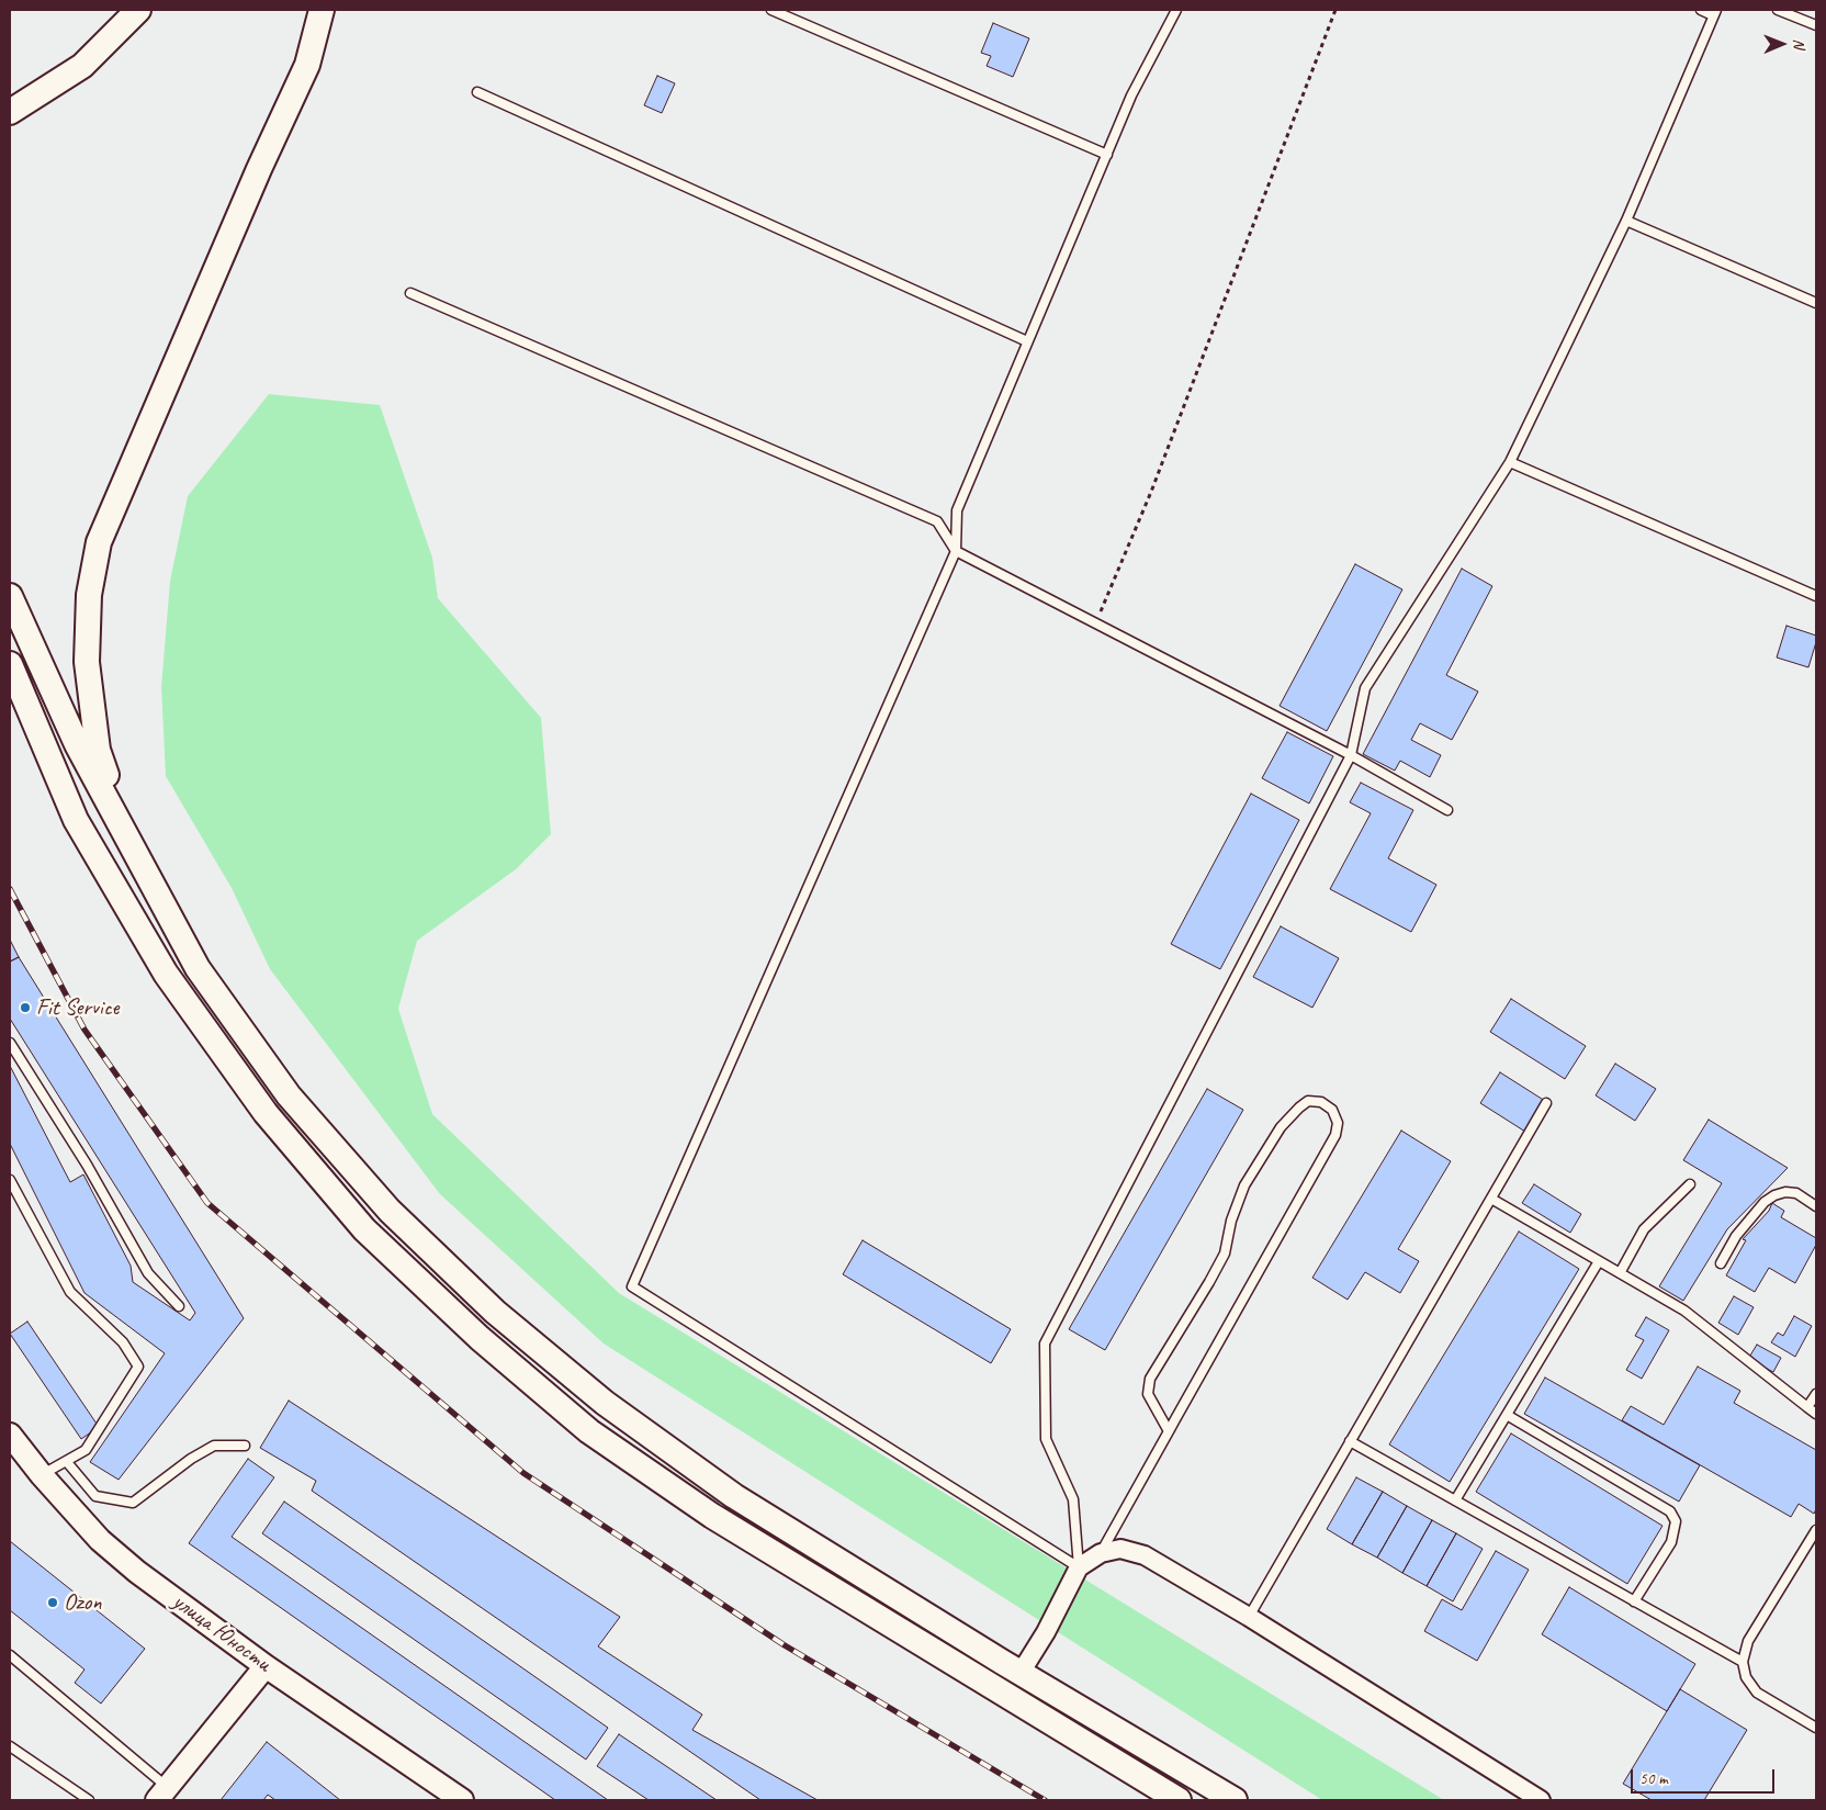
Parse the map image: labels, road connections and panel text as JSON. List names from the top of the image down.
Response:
{
  "streets": {
    "street": ["улица Юности"]
  },
  "places": ["Fit Service", "Ozon"],
  "scale_bar": "50 m",
  "north": "right"
}
